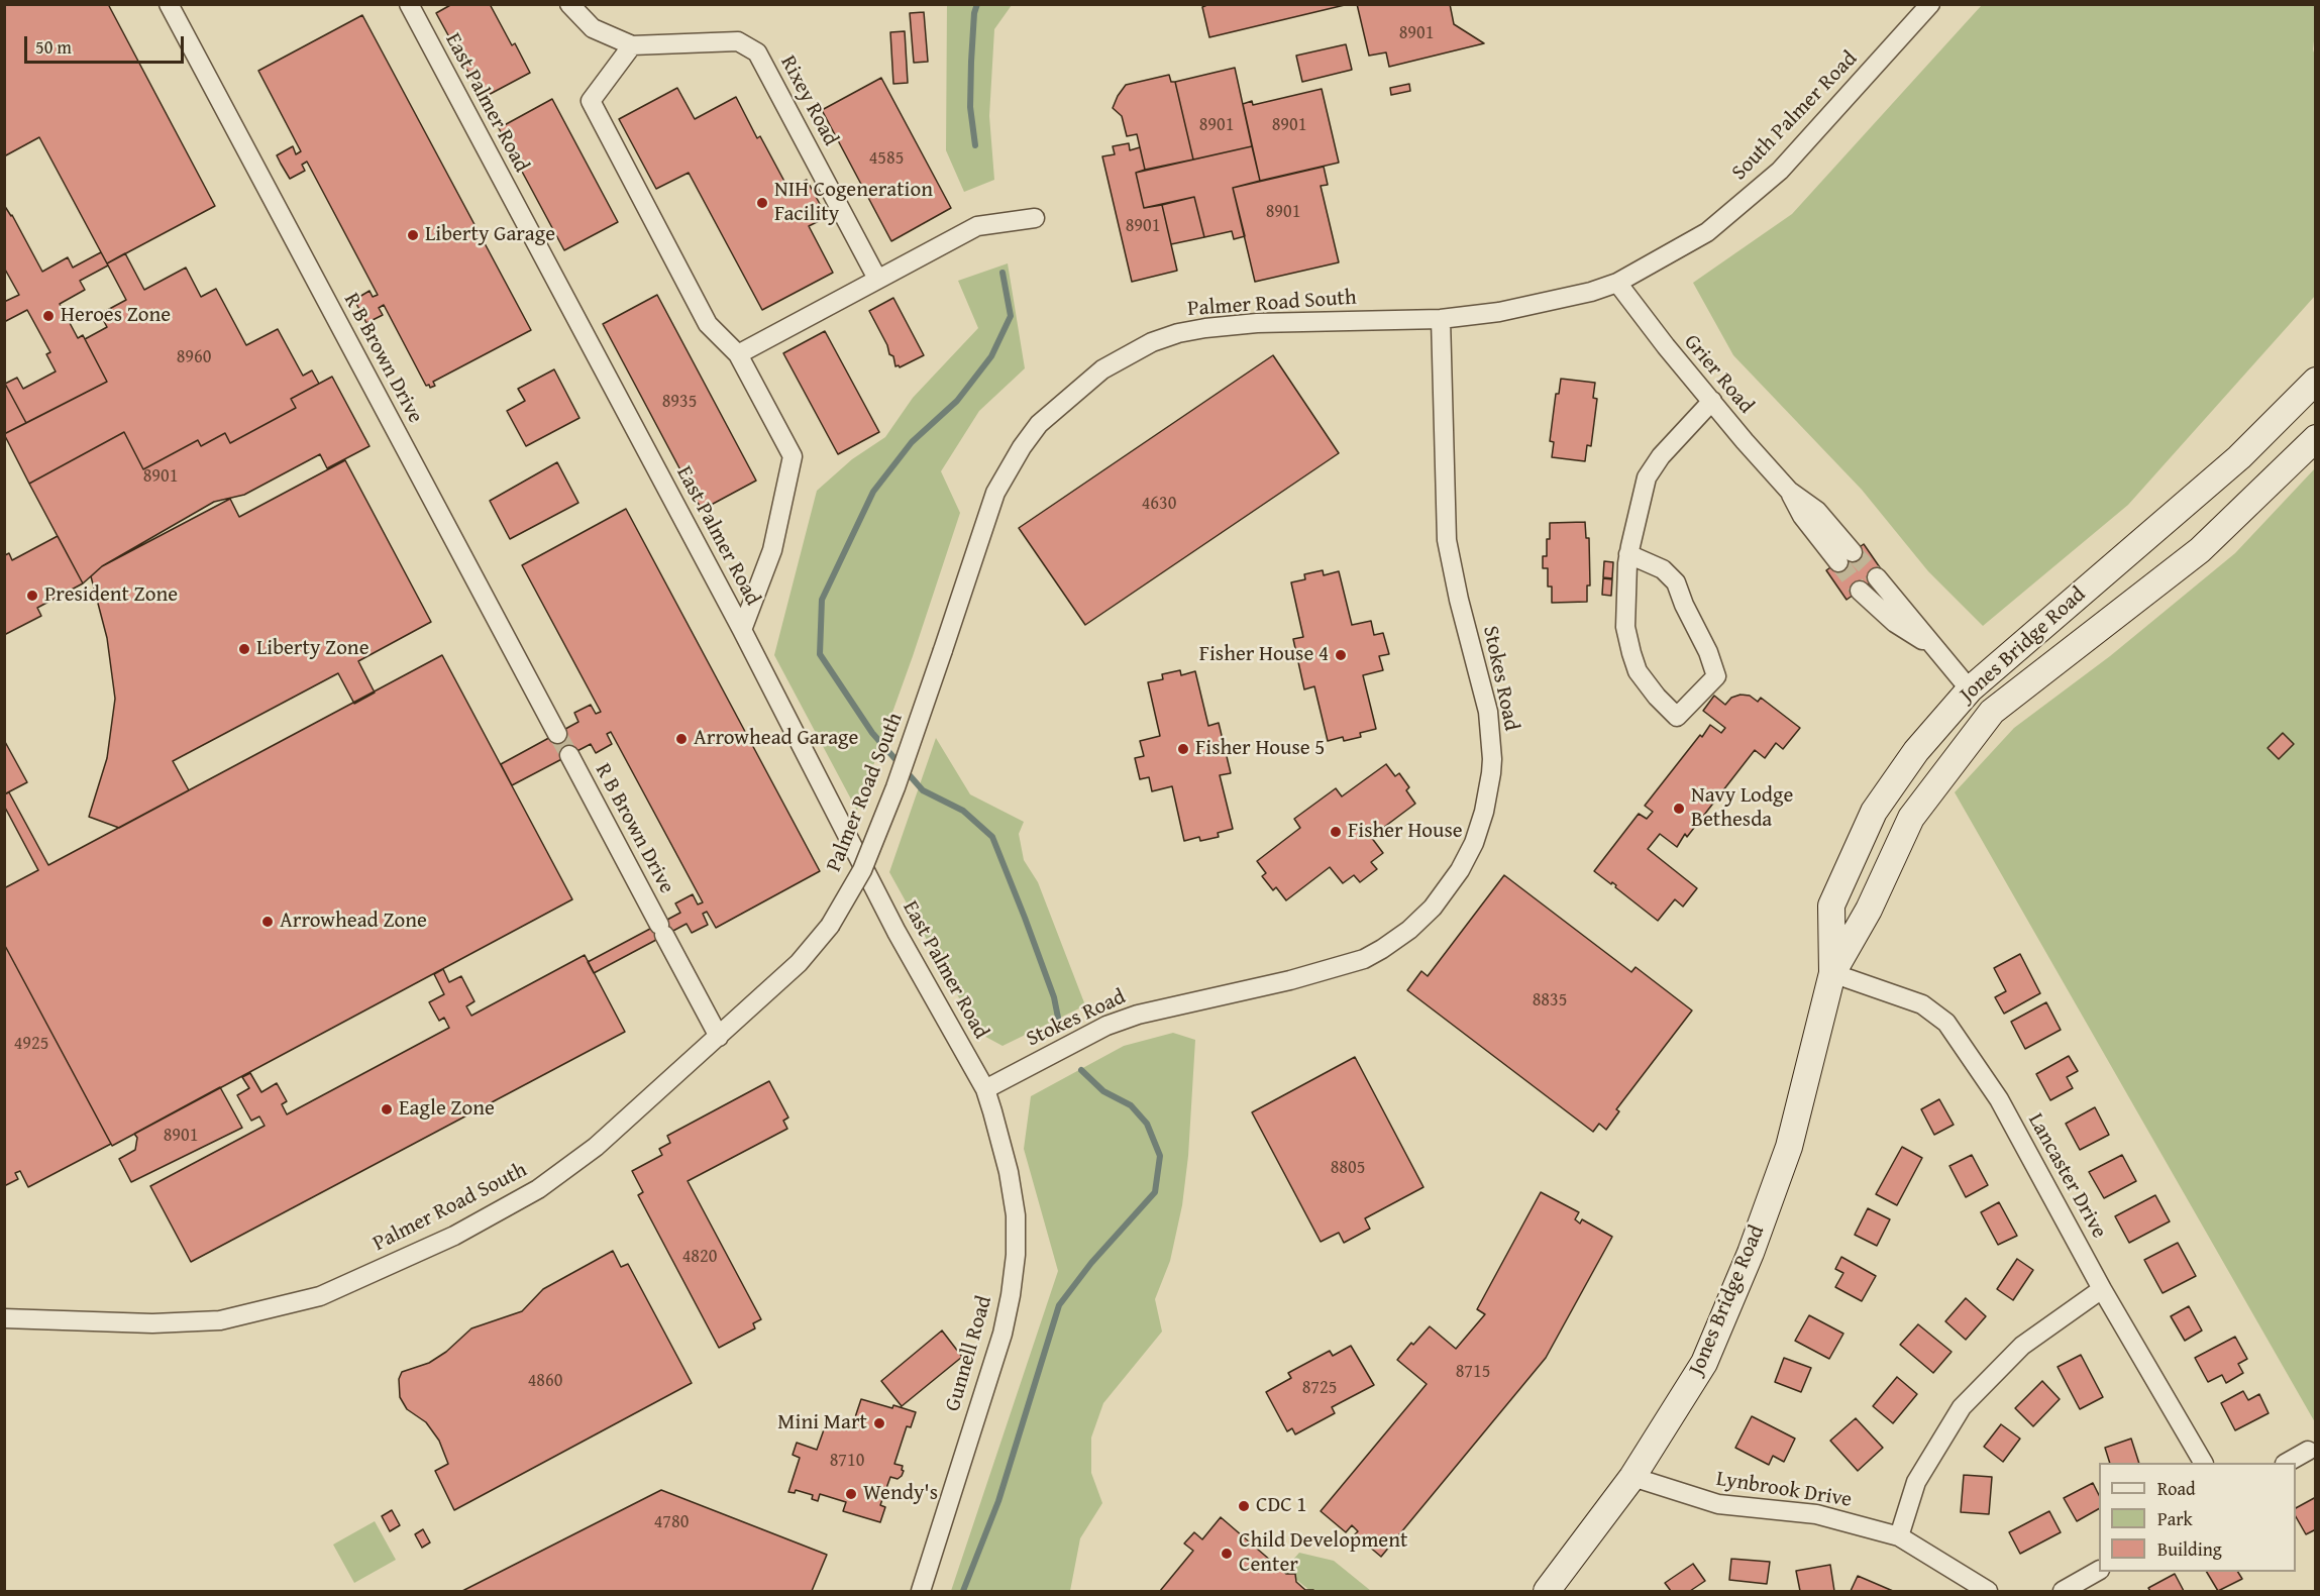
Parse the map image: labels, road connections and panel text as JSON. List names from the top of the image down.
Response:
{
  "streets": {
    "main road": ["Jones Bridge Road"],
    "street": [
      "Rixey Road",
      "East Palmer Road",
      "South Palmer Road",
      "Palmer Road South",
      "R B Brown Drive",
      "Grier Road",
      "Stokes Road",
      "Lancaster Drive",
      "Gunnell Road",
      "Lynbrook Drive"
    ]
  },
  "crossings": [
    ["East Palmer Road", "Stokes Road"],
    ["East Palmer Road", "Gunnell Road"],
    ["South Palmer Road", "Palmer Road South"],
    ["South Palmer Road", "Grier Road"],
    ["Palmer Road South", "R B Brown Drive"],
    ["Palmer Road South", "Grier Road"],
    ["Palmer Road South", "Stokes Road"],
    ["Jones Bridge Road", "Lancaster Drive"],
    ["Jones Bridge Road", "Lynbrook Drive"],
    ["Stokes Road", "Gunnell Road"]
  ],
  "places": [
    "NIH Cogeneration Facility",
    "Liberty Garage",
    "Heroes Zone",
    "President Zone",
    "Liberty Zone",
    "Fisher House 4",
    "Arrowhead Garage",
    "Fisher House 5",
    "Navy Lodge Bethesda",
    "Fisher House",
    "Arrowhead Zone",
    "Eagle Zone",
    "Mini Mart",
    "Wendy's",
    "CDC 1",
    "Child Development Center"
  ],
  "house_numbers": [
    "8901",
    "8901",
    "8901",
    "4585",
    "8901",
    "8901",
    "8960",
    "8935",
    "8901",
    "4630",
    "8835",
    "4925",
    "8901",
    "8805",
    "4820",
    "8715",
    "4860",
    "8725",
    "8710",
    "4780"
  ],
  "legend": ["Road", "Park", "Building"],
  "scale_bar": "50 m"
}
